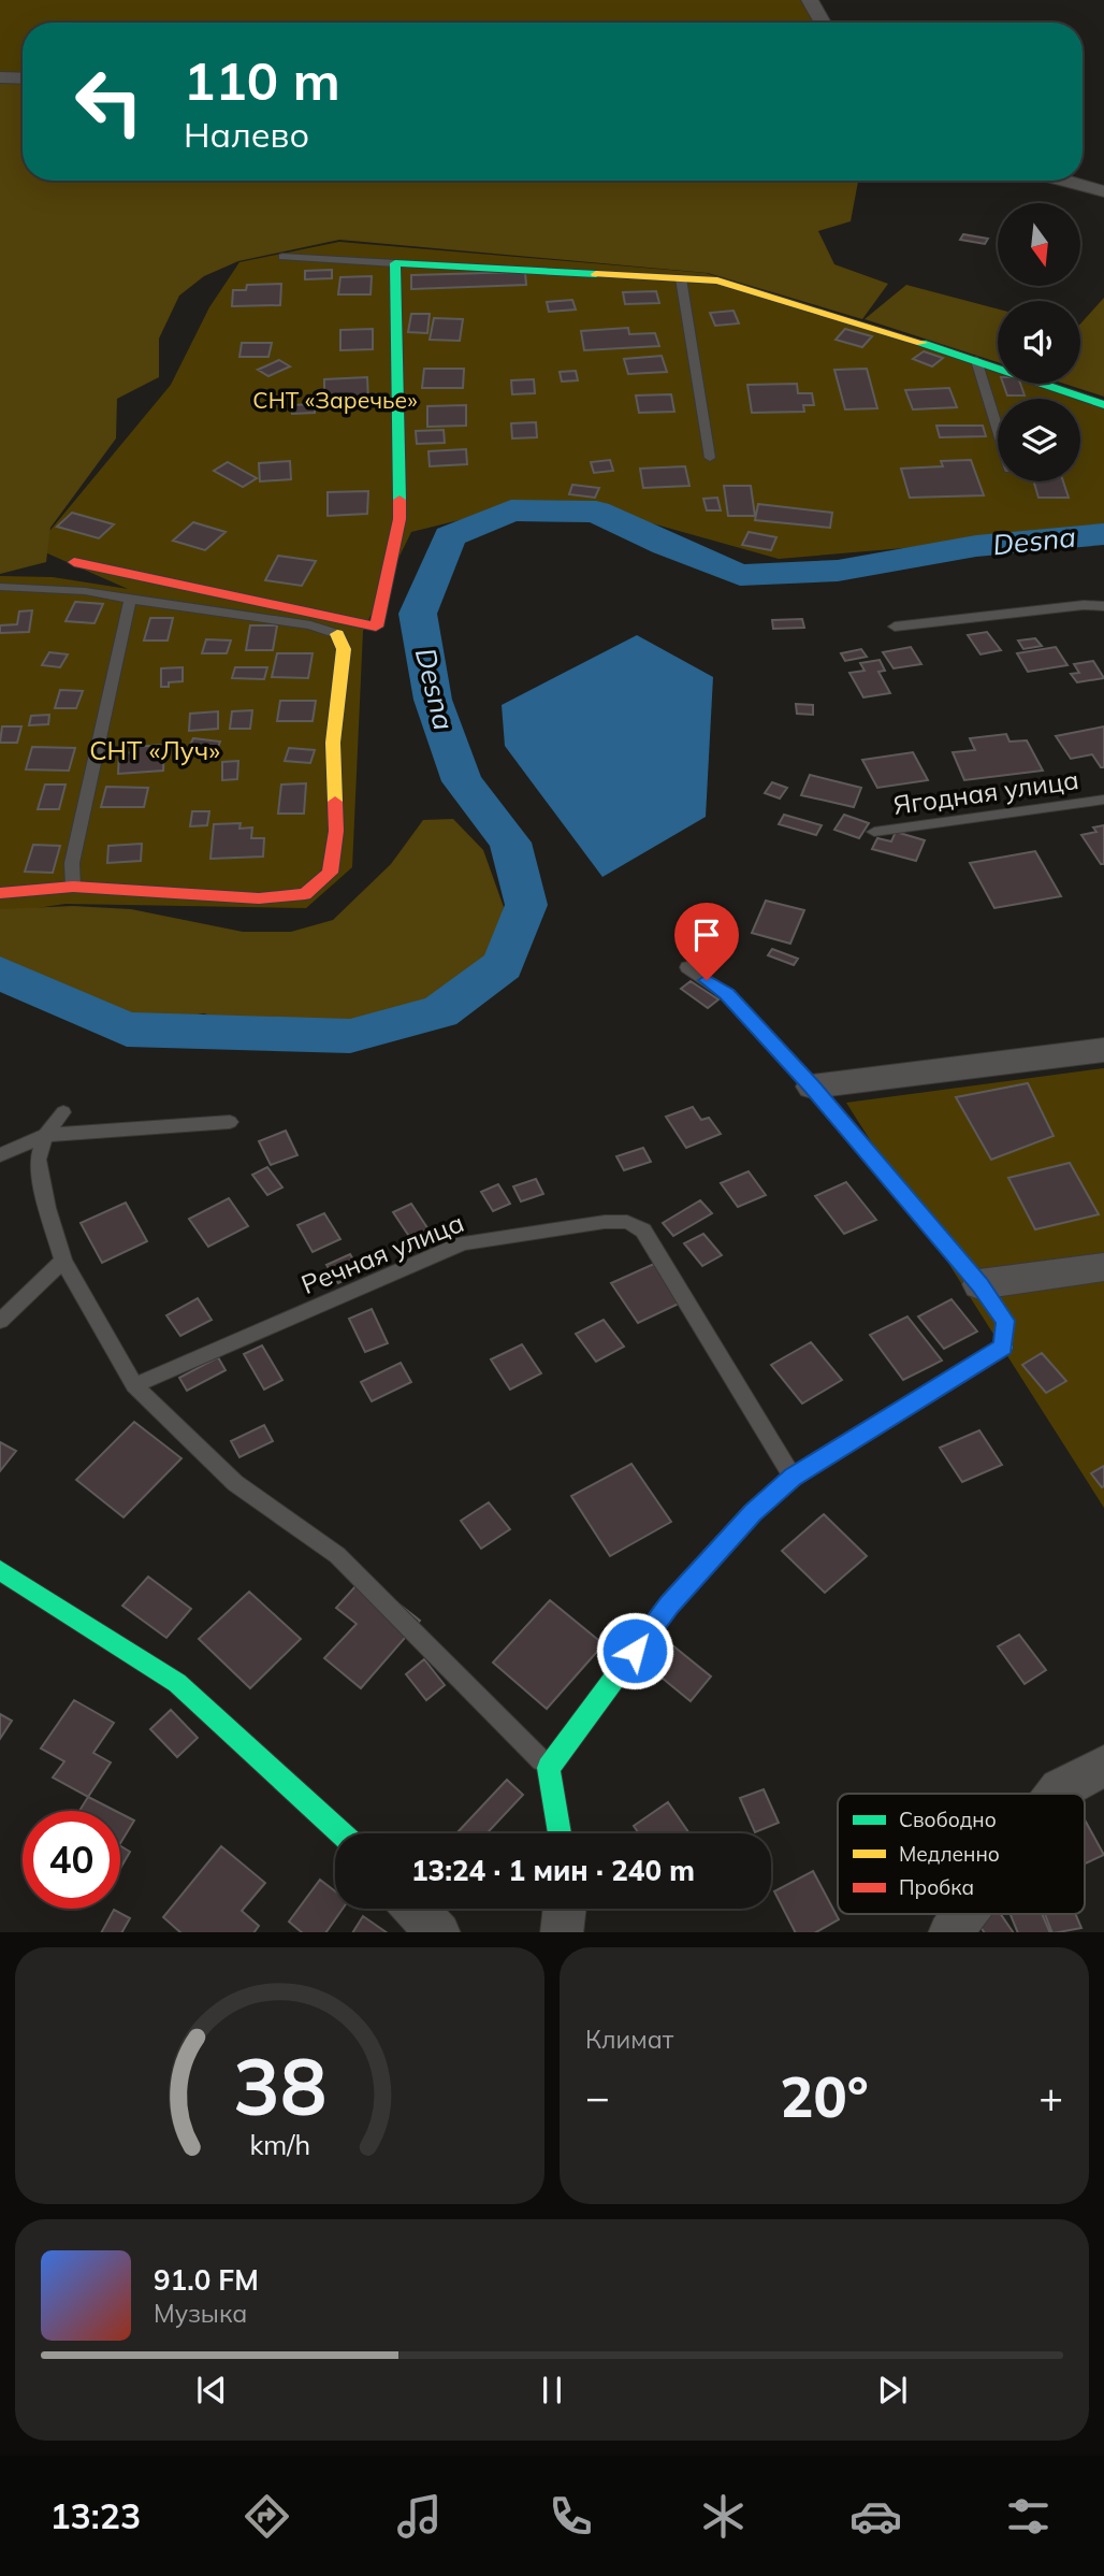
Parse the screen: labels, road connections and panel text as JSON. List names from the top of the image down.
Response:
{
  "streets": {
    "lane": ["Ягодная улица", "Речная улица"]
  },
  "water": ["Desna"],
  "parks": ["СНТ «Заречье»", "СНТ «Луч»"],
  "legend": ["Свободно", "Медленно", "Пробка"],
  "north": "bottom",
  "page": {
    "turn": ["110 m", "Налево"],
    "limit": "40",
    "trip": "13:24 · 1 мин · 240 m",
    "tile": "Климат",
    "heat": ["−", "20°", "+"],
    "song": ["91.0 FM", "Музыка"],
    "tabs": "13:23",
    "gauge": ["38", "km/h"]
  }
}
